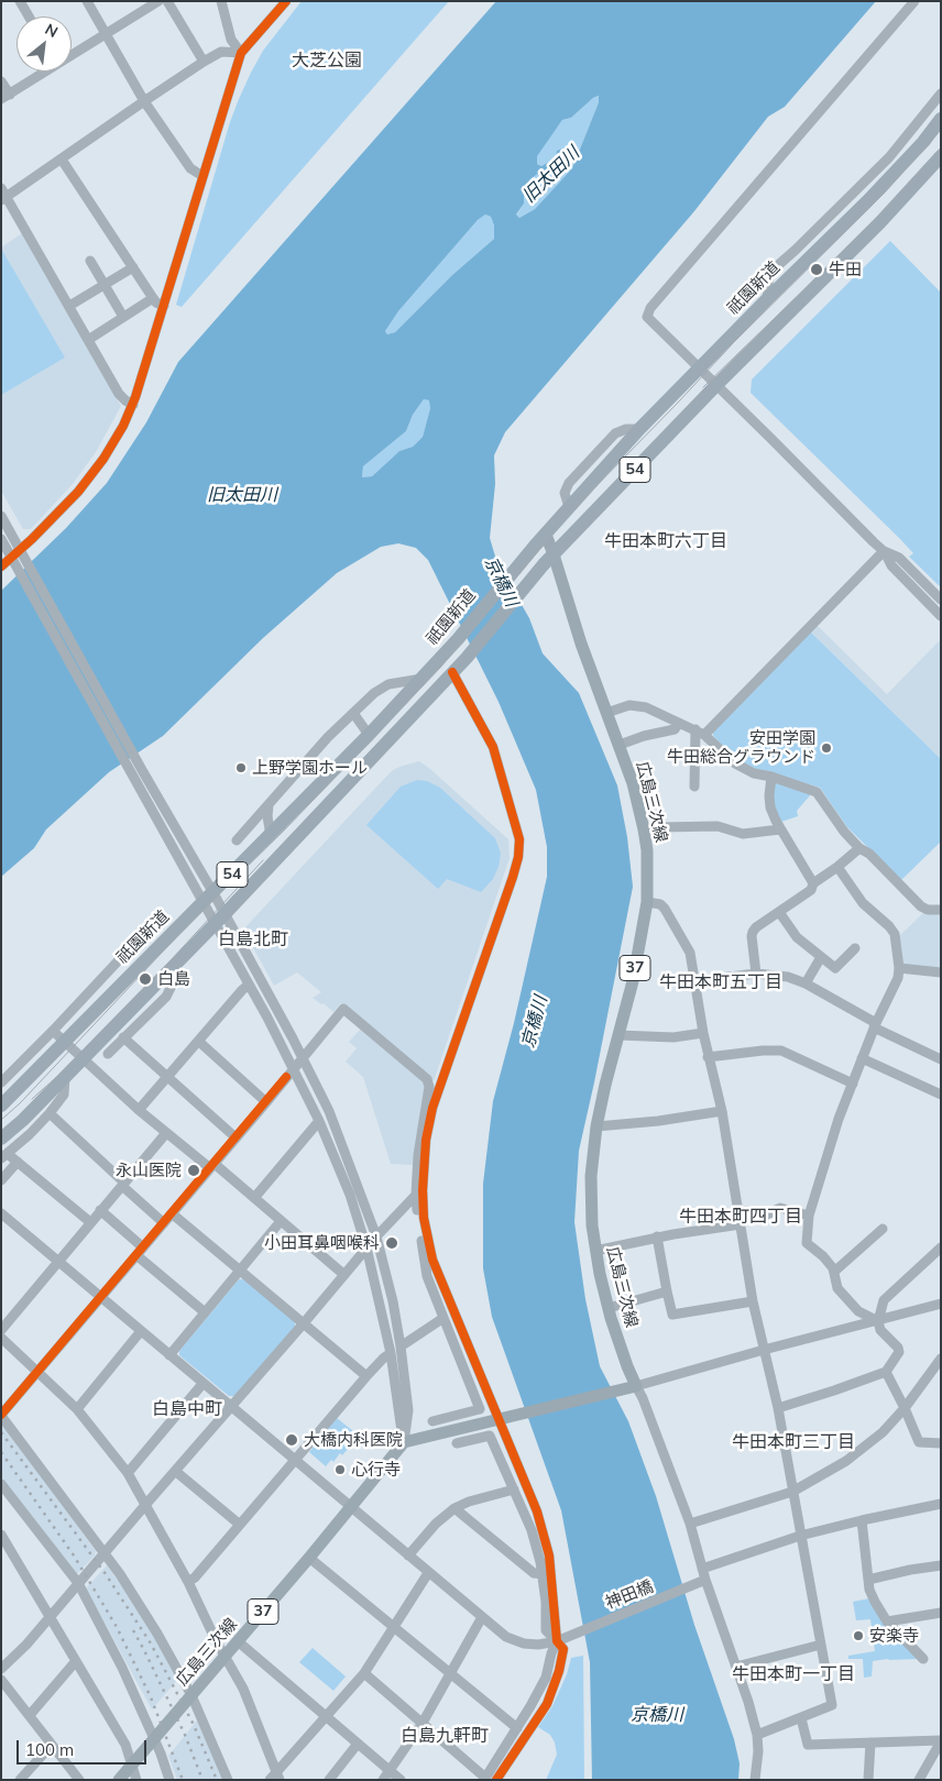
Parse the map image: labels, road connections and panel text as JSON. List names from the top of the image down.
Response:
{
  "streets": {
    "highway": ["祇園新道", "54"],
    "main road": ["広島三次線", "37"],
    "street": ["神田橋"]
  },
  "crossings": [
    ["祇園新道", "広島三次線"],
    ["54", "広島三次線"],
    ["広島三次線", "神田橋"]
  ],
  "districts": [
    "大芝公園",
    "牛田本町六丁目",
    "白島北町",
    "牛田本町五丁目",
    "牛田本町四丁目",
    "白島中町",
    "牛田本町三丁目",
    "牛田本町一丁目",
    "白島九軒町"
  ],
  "water": ["旧太田川", "京橋川"],
  "places": [
    "牛田",
    "安田学園 牛田総合グラウンド",
    "上野学園ホール",
    "白島",
    "永山医院",
    "小田耳鼻咽喉科",
    "大橋内科医院",
    "心行寺",
    "安楽寺"
  ],
  "scale_bar": "100 m",
  "north": "top right"
}
